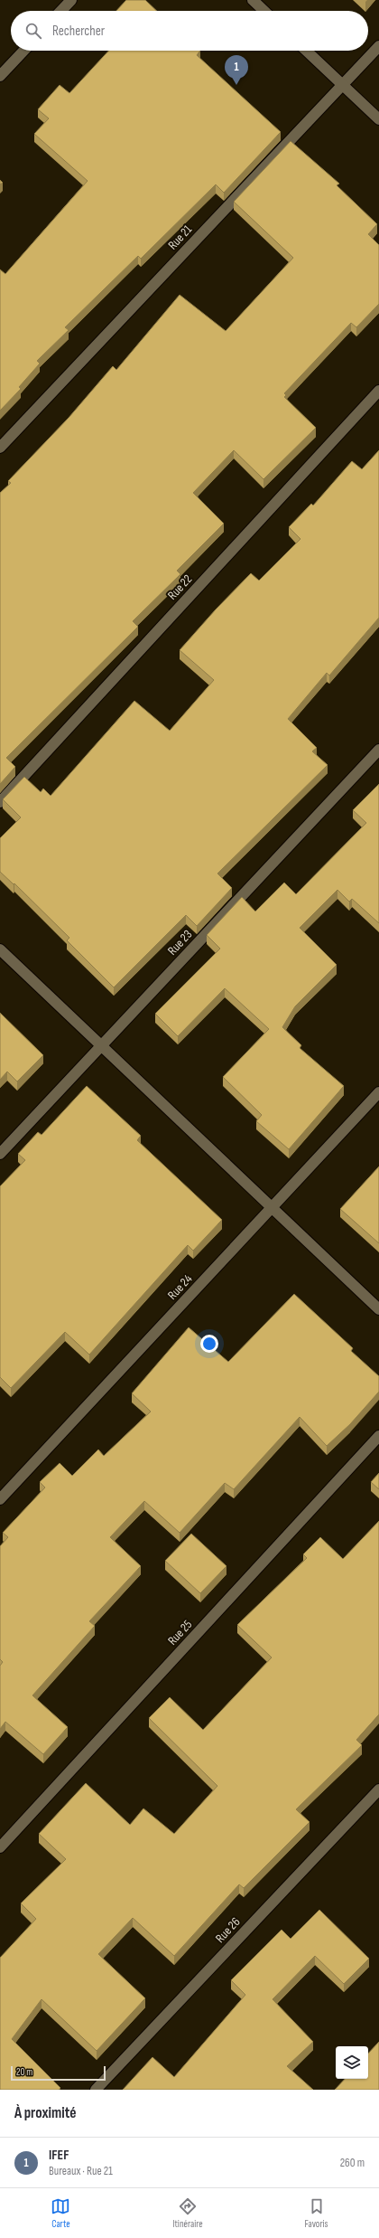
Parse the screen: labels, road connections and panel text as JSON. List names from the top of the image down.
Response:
{
  "streets": {
    "street": [
      "Rue 21",
      "Rue 22",
      "Rue 23",
      "Rue 24",
      "Rue 25",
      "Rue 26"
    ]
  },
  "scale_bar": "20 m",
  "page": {
    "search": "Rechercher",
    "pins": "1",
    "scale": "20 m",
    "heading": "À proximité",
    "list": [
      {
        "mark": "1",
        "name": "IFEF",
        "note": "Bureaux · Rue 21",
        "value": "260 m"
      }
    ],
    "nav": ["Carte", "Itinéraire", "Favoris"]
  }
}
